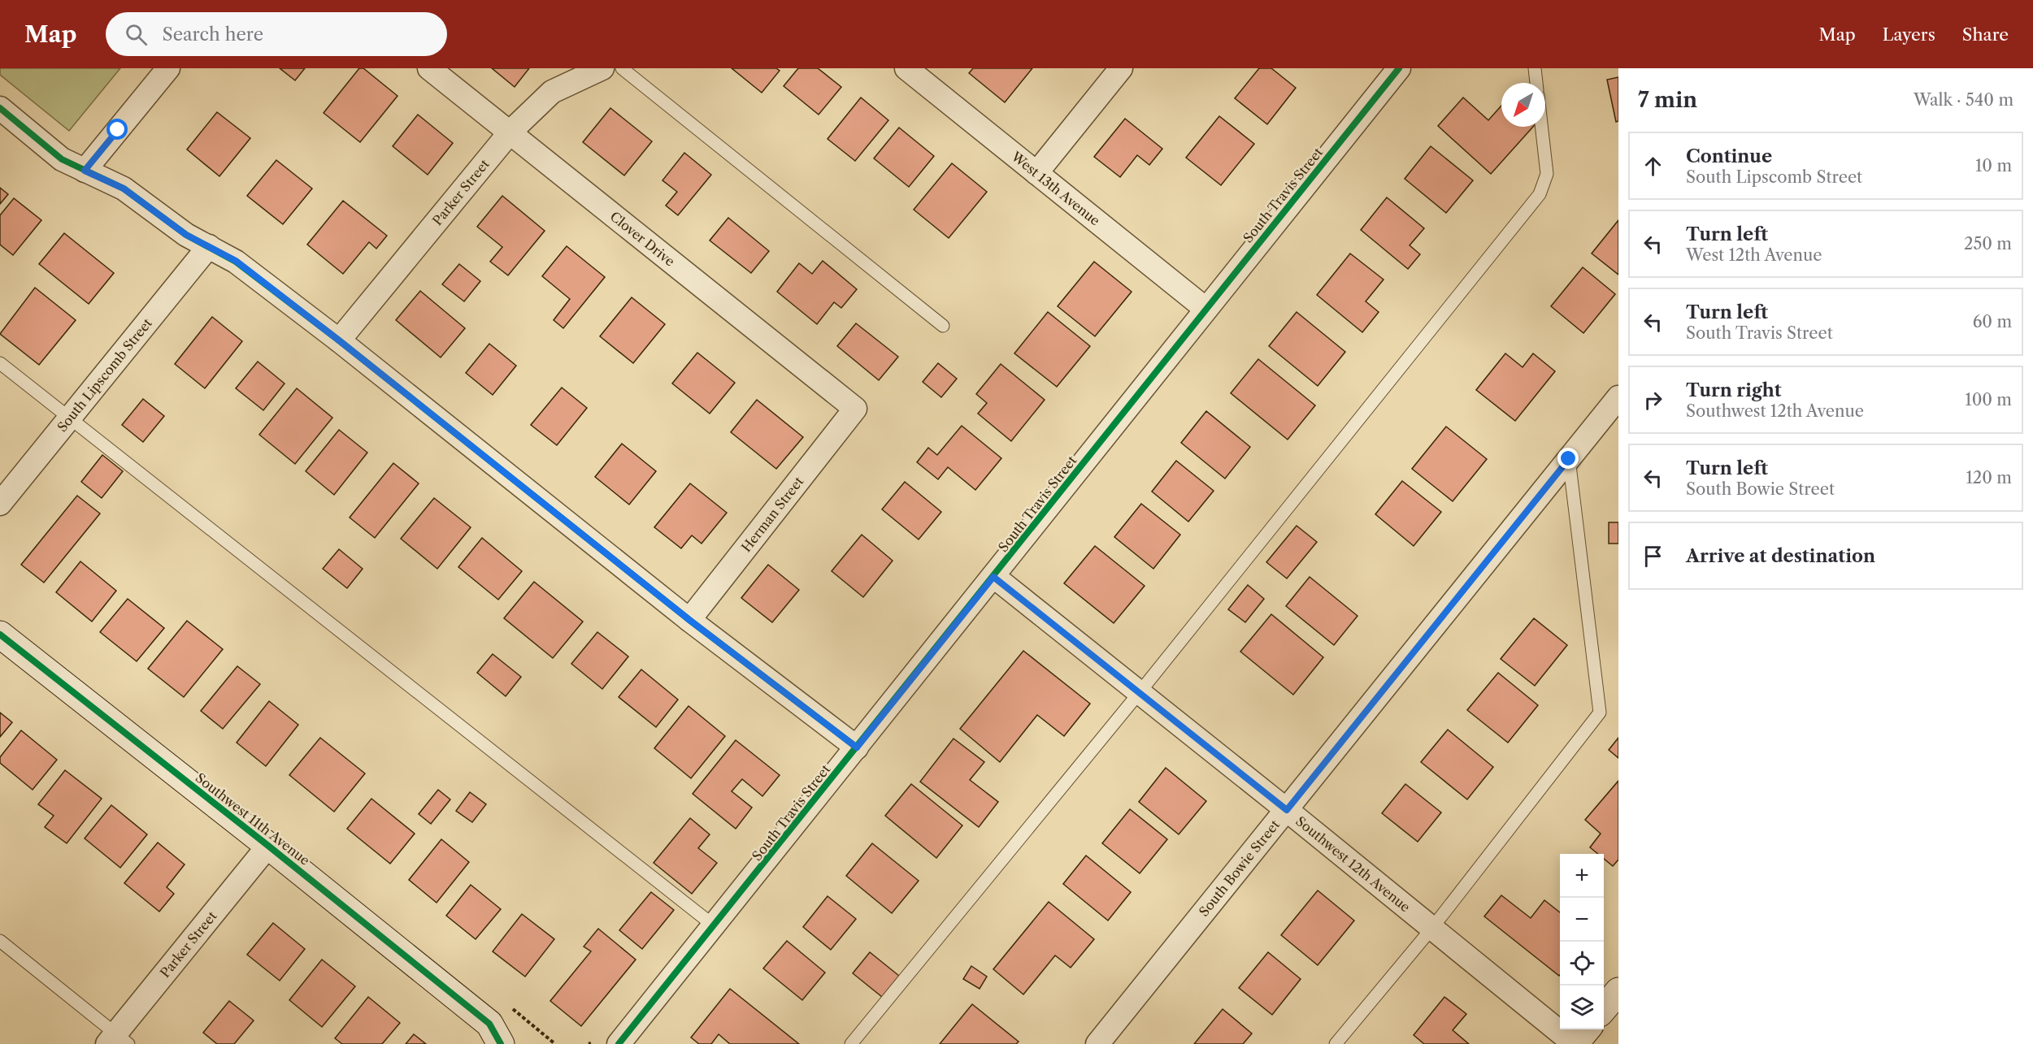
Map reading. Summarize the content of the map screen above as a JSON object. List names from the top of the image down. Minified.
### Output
{"streets":{"street":["West 13th Avenue","Parker Street","South Travis Street","Clover Drive","South Lipscomb Street","Herman Street","Southwest 11th Avenue","Southwest 12th Avenue","South Bowie Street"]},"crossings":[["West 13th Avenue","South Travis Street"],["Parker Street","Clover Drive"],["Parker Street","Southwest 11th Avenue"],["South Travis Street","Southwest 12th Avenue"],["Clover Drive","Herman Street"],["Southwest 12th Avenue","South Bowie Street"]],"north":"bottom left","page":{"header":"Map","search":"Search here","nav":["Map","Layers","Share"],"heading":["7 min","Walk · 540 m"],"list":[["Continue","South Lipscomb Street","10 m"],["Turn left","West 12th Avenue","250 m"],["Turn left","South Travis Street","60 m"],["Turn right","Southwest 12th Avenue","100 m"],["Turn left","South Bowie Street","120 m"],"Arrive at destination"],"map_buttons":["+","−"]}}
